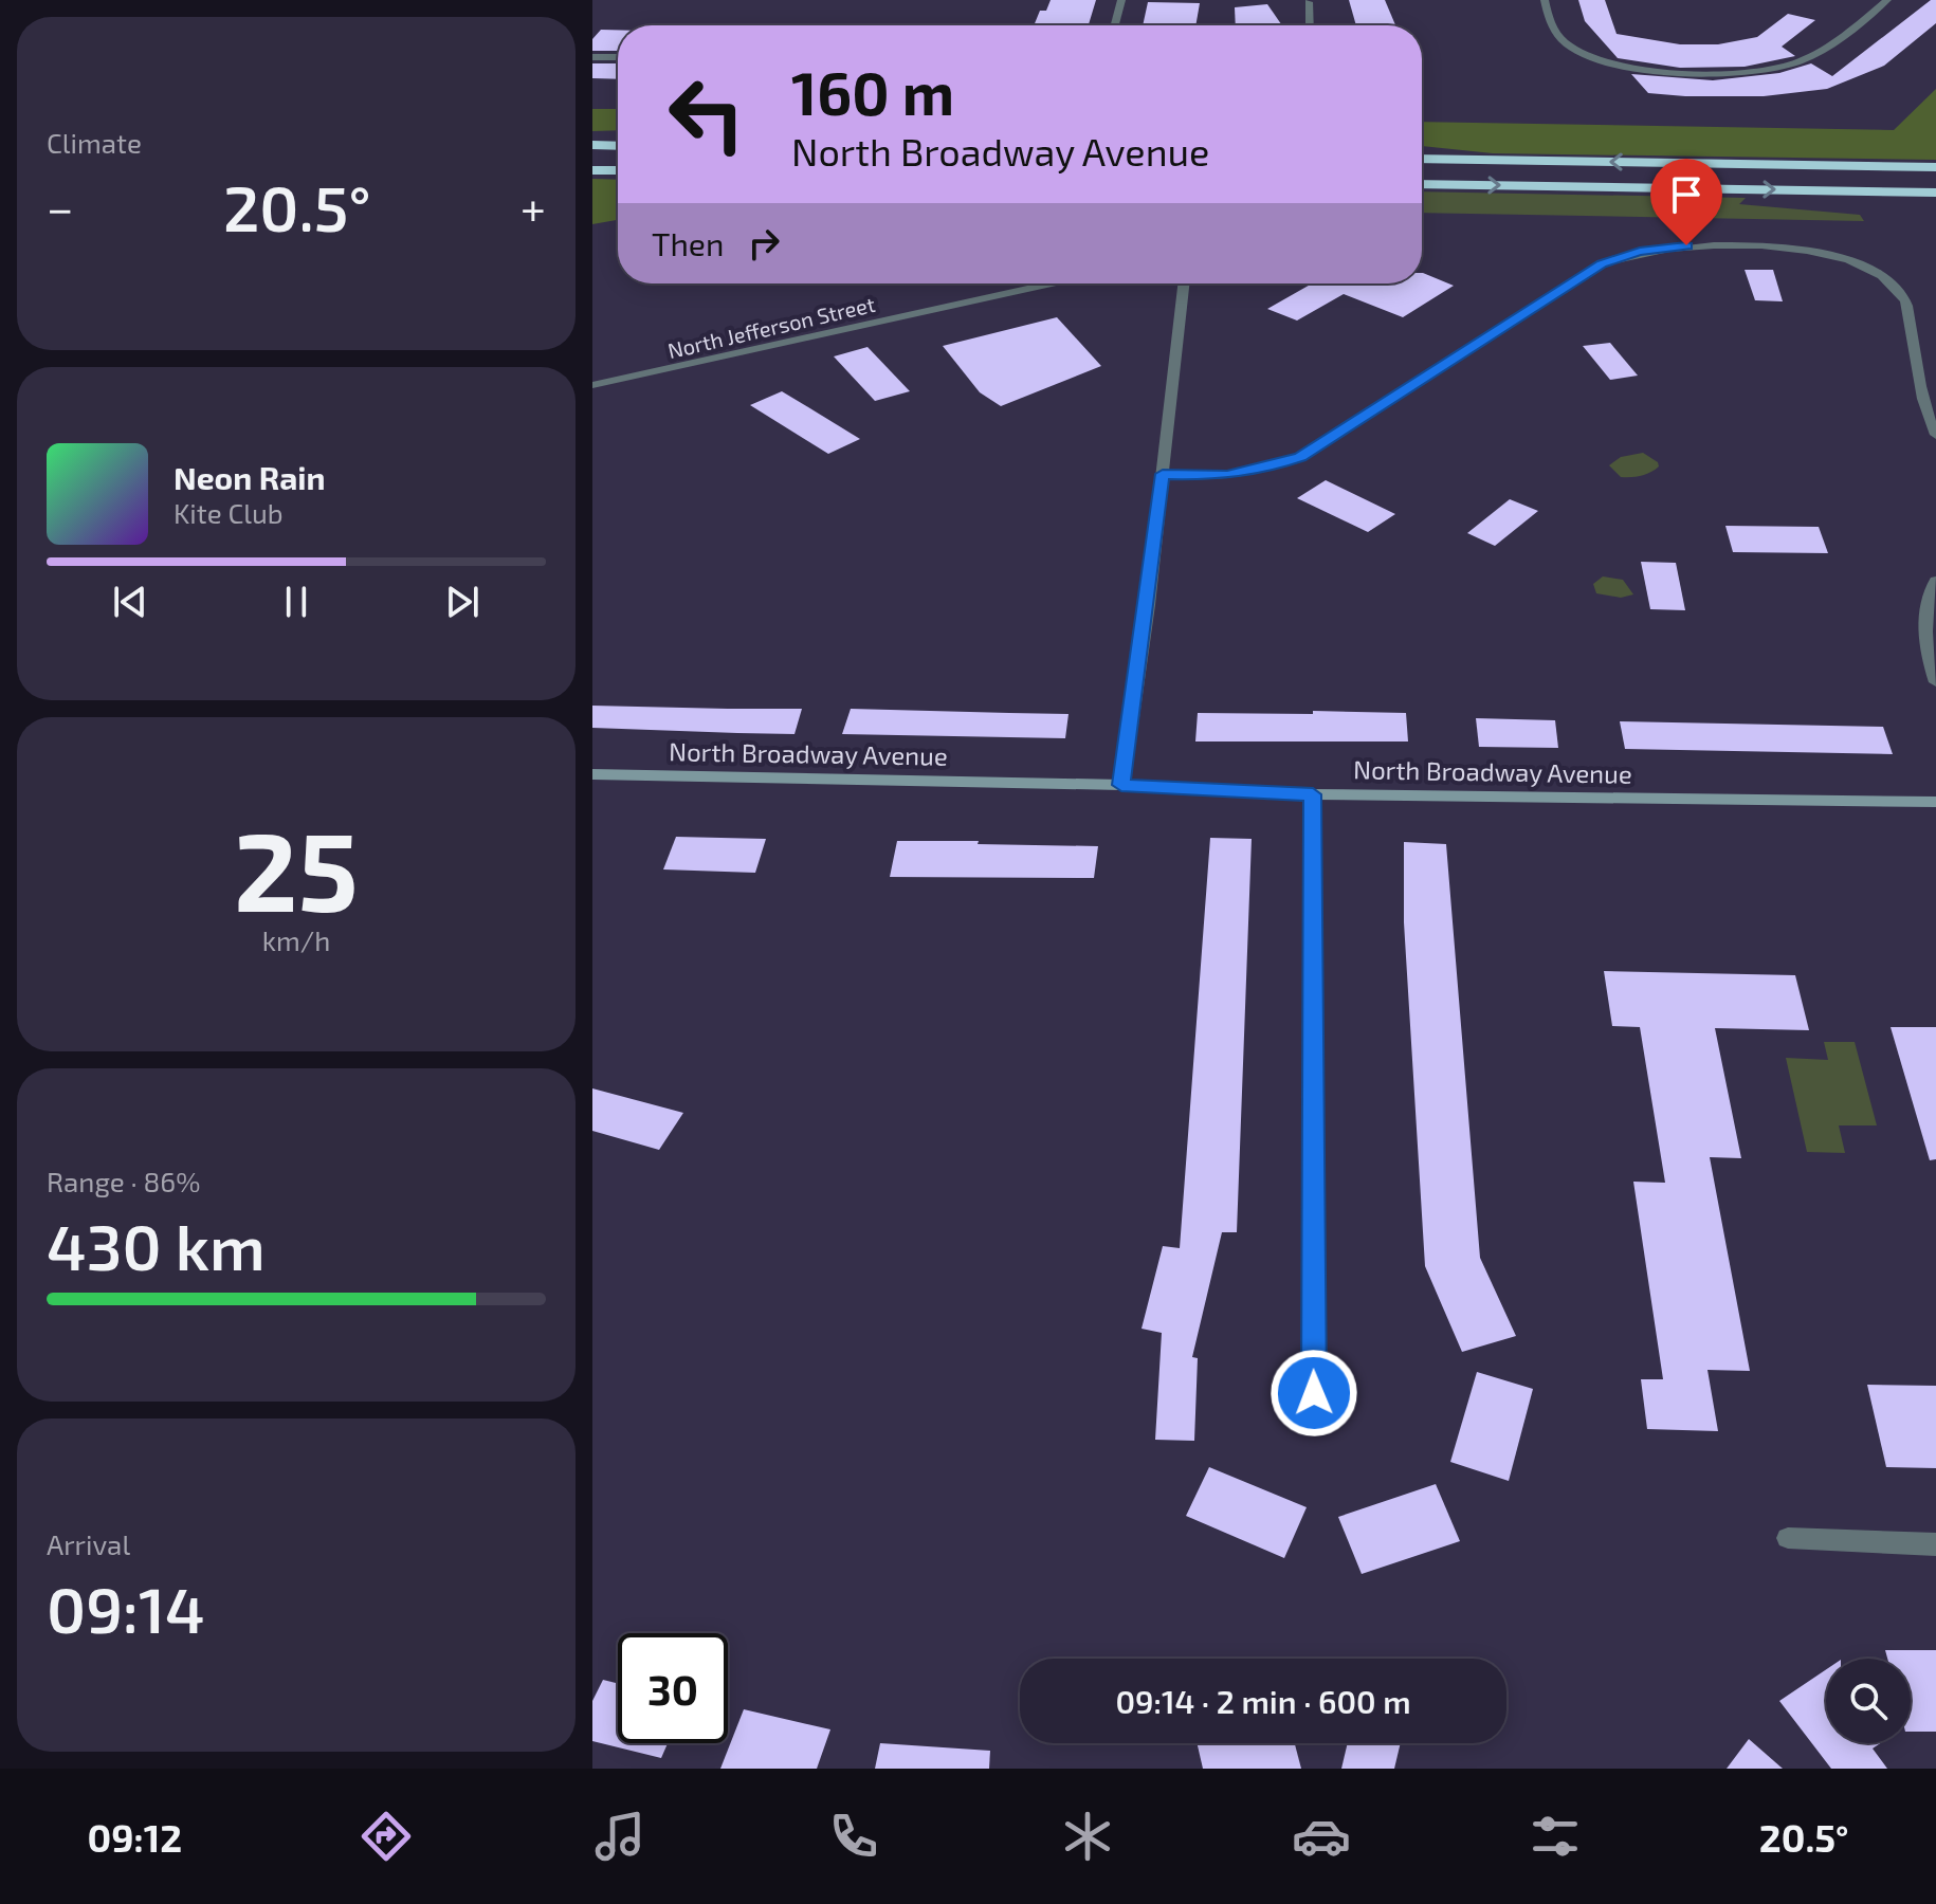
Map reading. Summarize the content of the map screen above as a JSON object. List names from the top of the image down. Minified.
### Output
{"streets":{"street":["North Jefferson Street","North Broadway Avenue"]},"page":{"tile":["Climate",["25","km/h"],["Range · 86%","430 km"],["Arrival","09:14"]],"turn":["160 m","North Broadway Avenue"],"heat":["−","20.5°","+"],"then":"Then","song":["Neon Rain","Kite Club"],"limit":"30","trip":"09:14 · 2 min · 600 m","tabs":["09:12","20.5°"]}}
